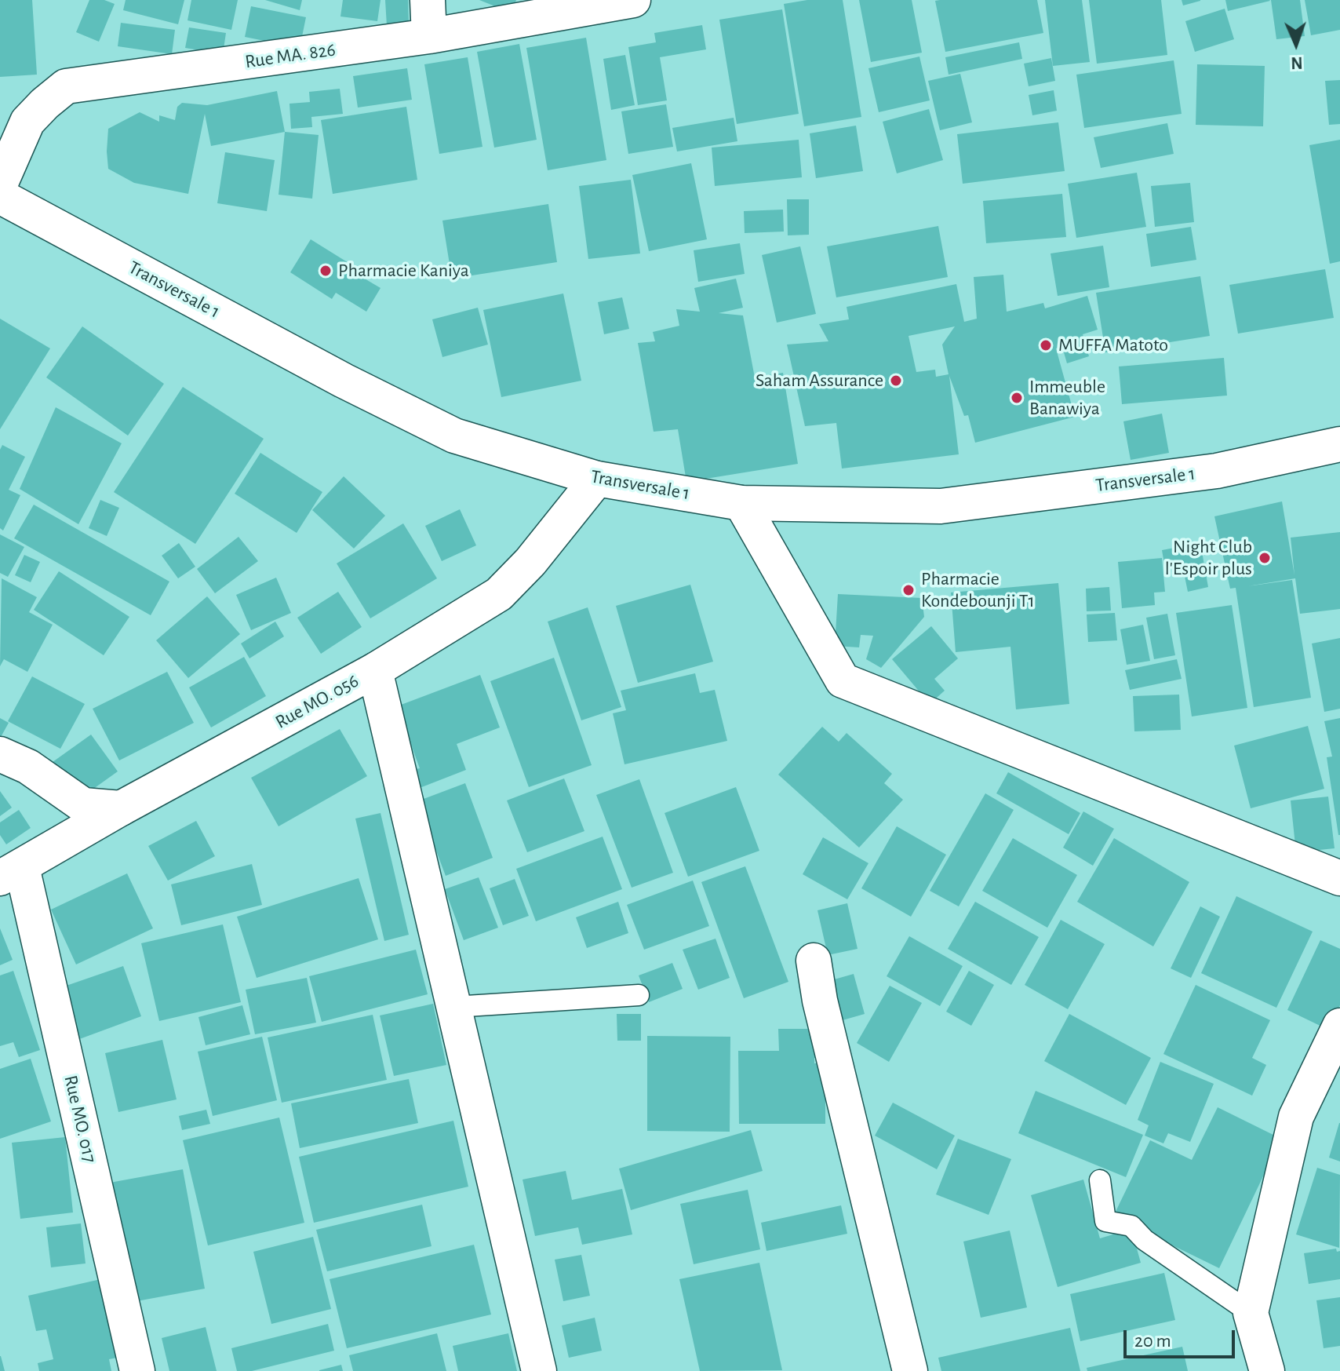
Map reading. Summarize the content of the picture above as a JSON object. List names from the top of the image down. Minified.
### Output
{"streets":{"street":["Rue MA. 826","Transversale 1","Rue MO. 056","Rue MO. 017"]},"crossings":[["Transversale 1","Rue MO. 056"],["Rue MO. 056","Rue MO. 017"]],"places":["Pharmacie Kaniya","MUFFA Matoto","Saham Assurance","Immeuble Banawiya","Night Club l'Espoir plus","Pharmacie Kondebounji T1"],"scale_bar":"20 m","north":"bottom"}
